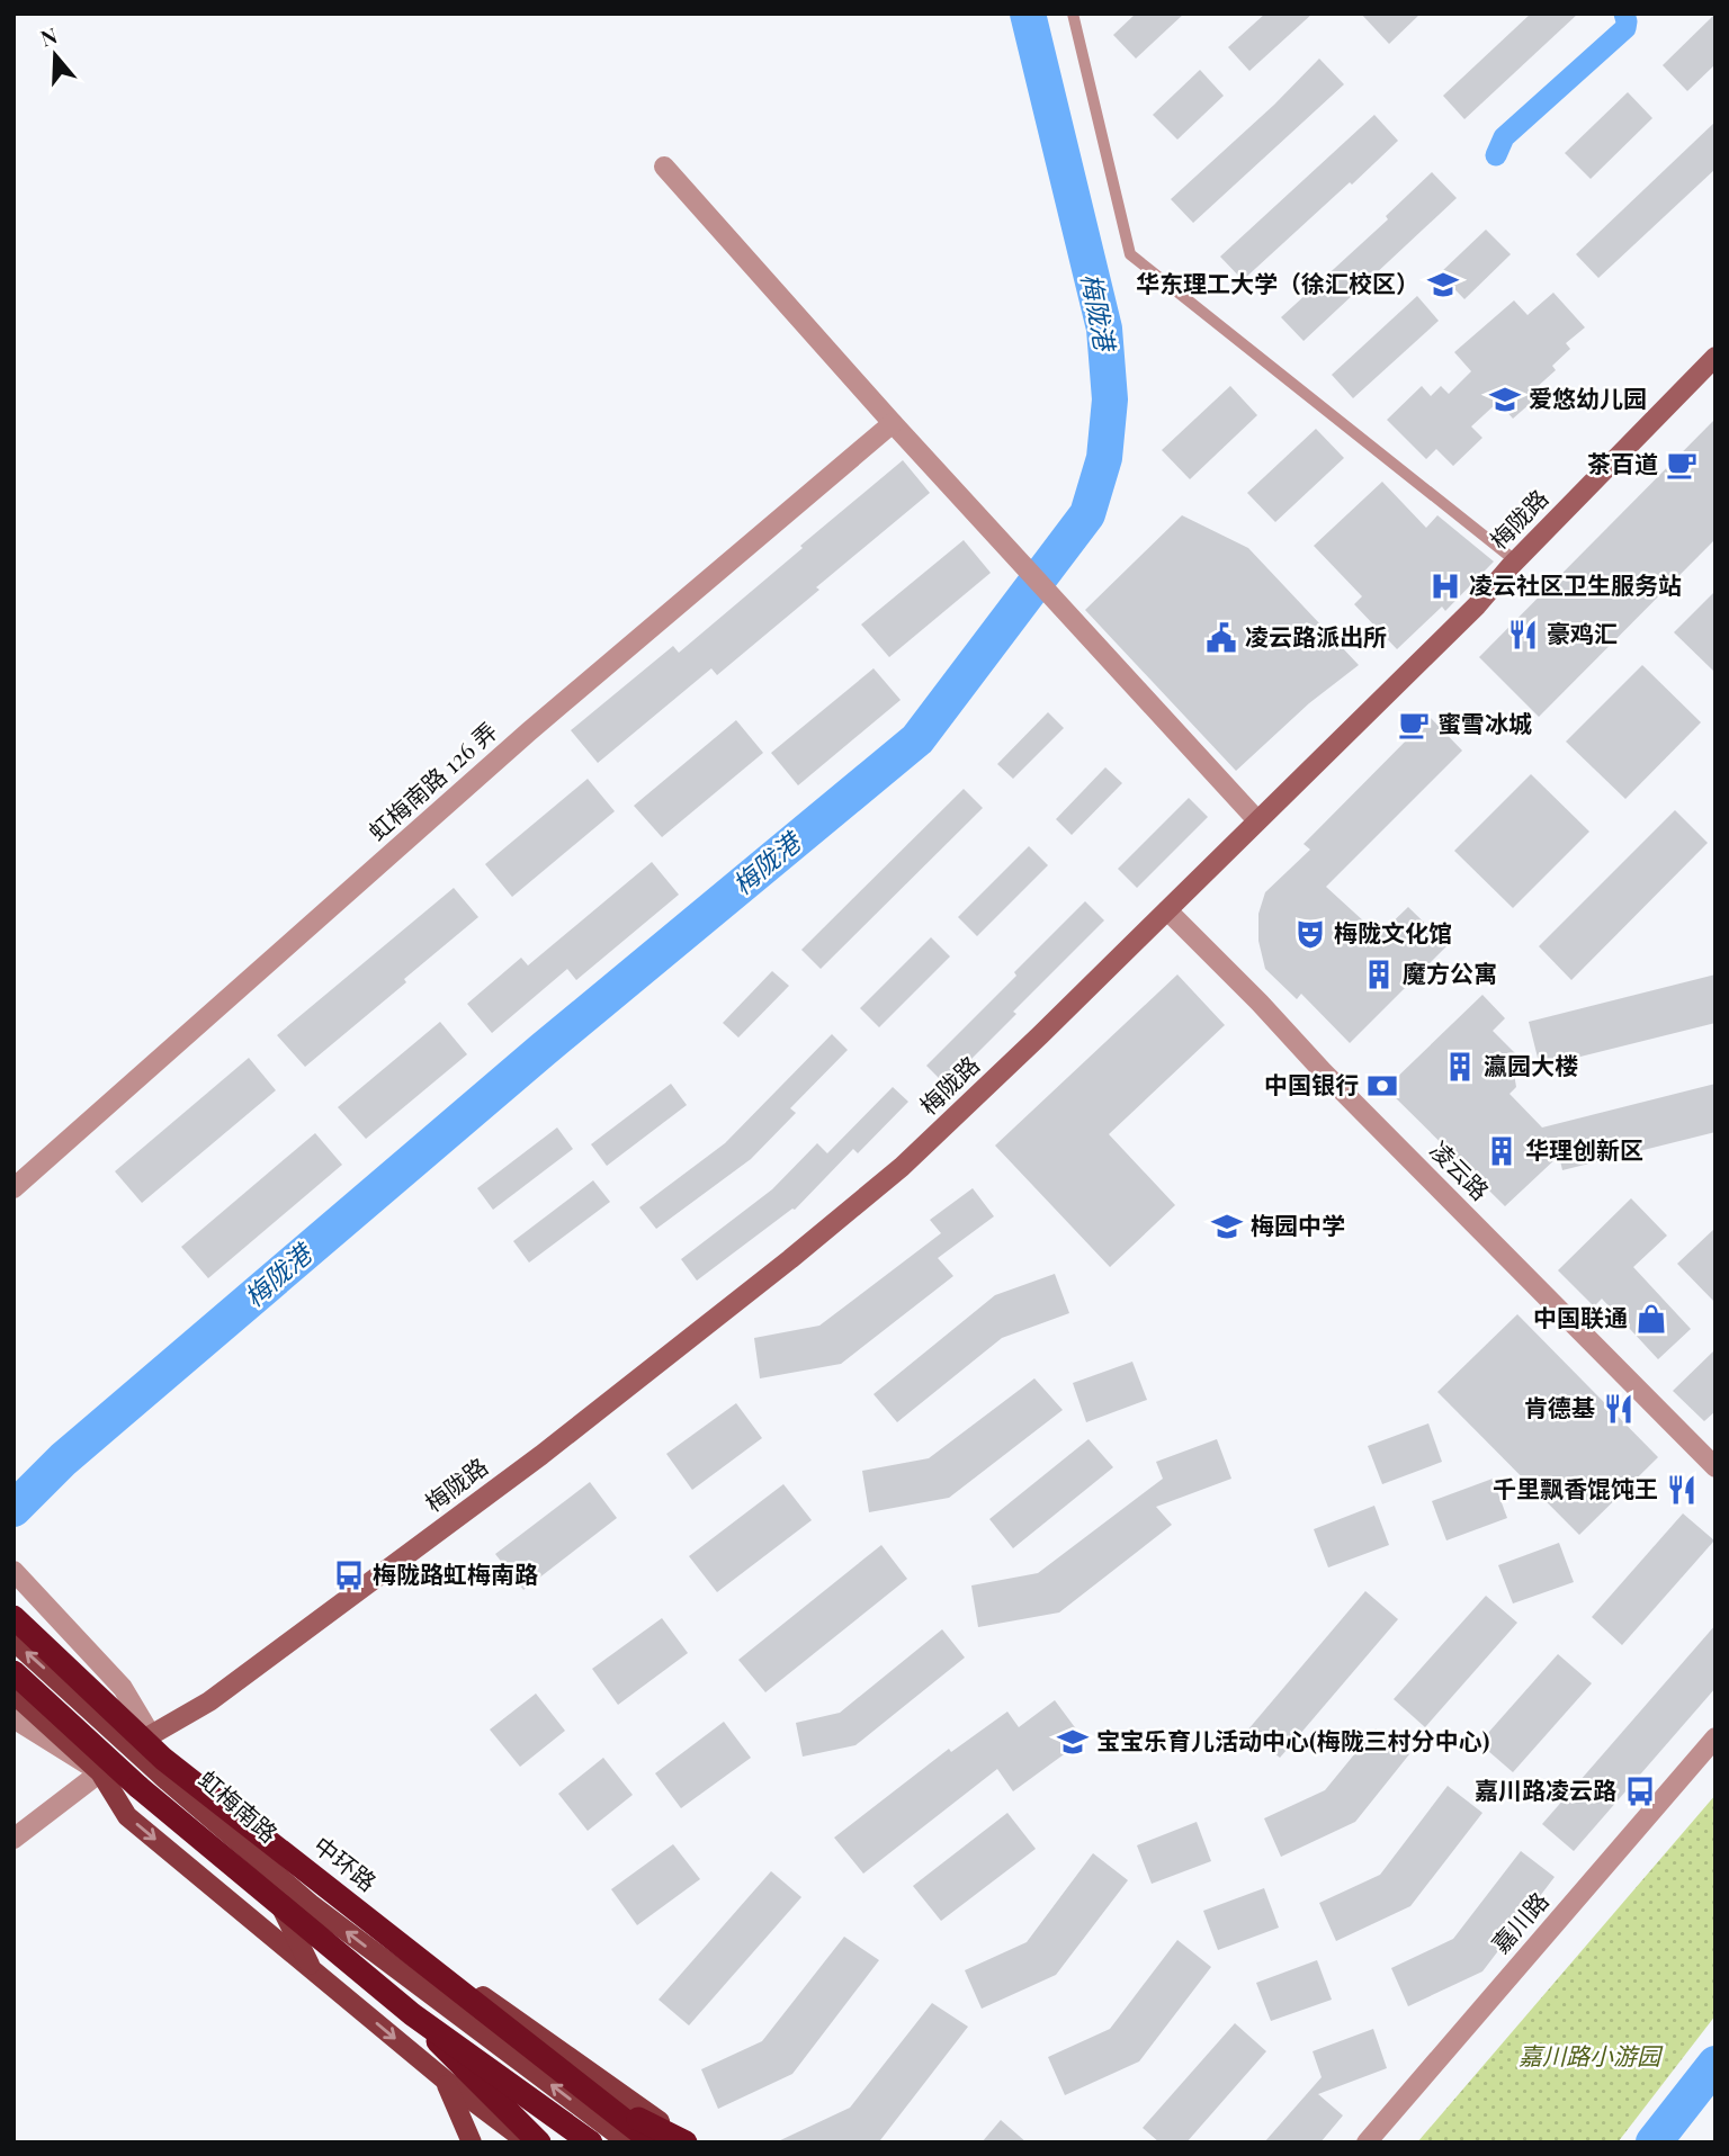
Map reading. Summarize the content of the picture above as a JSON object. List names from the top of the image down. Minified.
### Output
{"streets":{"highway":["中环路"],"main road":["虹梅南路"],"street":["梅陇路","虹梅南路 126 弄","凌云路","嘉川路"]},"crossings":[["梅陇路","凌云路"],["梅陇路","虹梅南路"]],"water":["梅陇港"],"parks":["嘉川路小游园"],"places":{"school or university":["华东理工大学（徐汇校区）","爱悠幼儿园","梅园中学","宝宝乐育儿活动中心(梅陇三村分中心)"],"cafe":["茶百道","蜜雪冰城"],"hospital":["凌云社区卫生服务站"],"restaurant":["豪鸡汇","肯德基","千里飘香馄饨王"],"public building":["凌云路派出所"],"theatre":["梅陇文化馆"],"building":["魔方公寓","瀛园大楼","华理创新区"],"bank":["中国银行"],"shop":["中国联通"],"bus stop":["梅陇路虹梅南路","嘉川路凌云路"]},"north":"top"}
